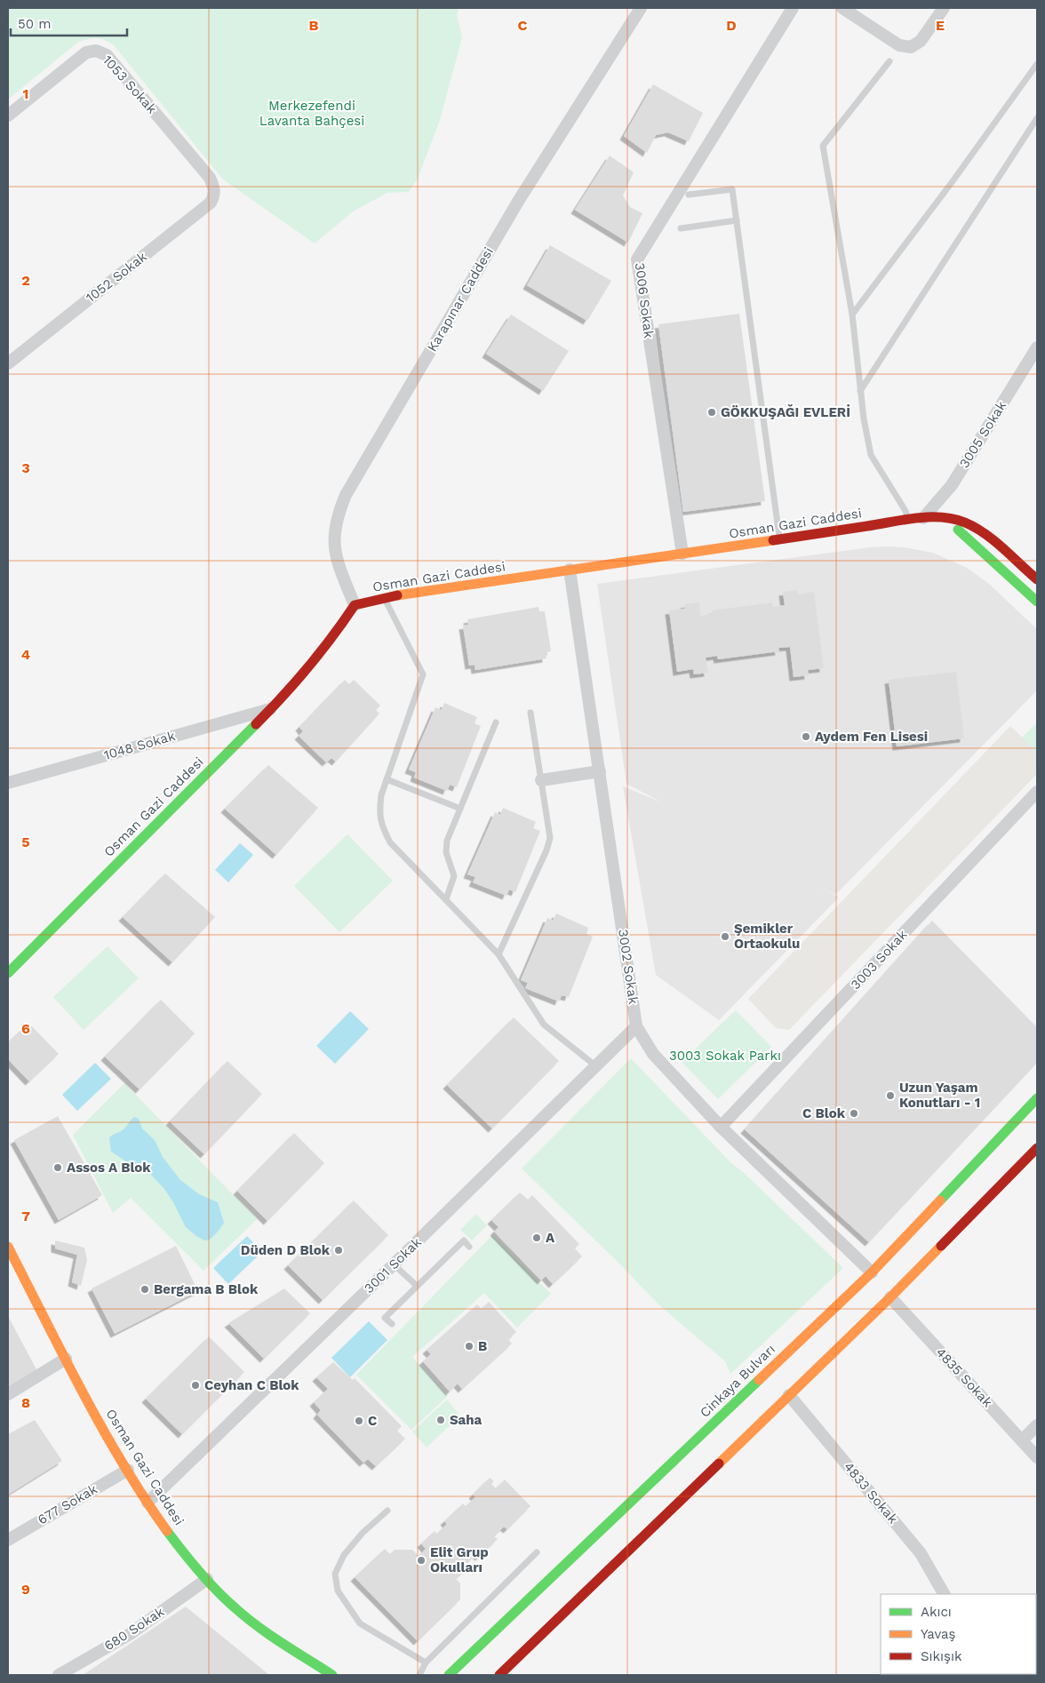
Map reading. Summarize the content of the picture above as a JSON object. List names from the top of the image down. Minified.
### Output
{"streets":{"street":["1053 Sokak","1052 Sokak","Karapınar Caddesi","3006 Sokak","3005 Sokak","Osman Gazi Caddesi","1048 Sokak","3003 Sokak","3002 Sokak","3001 Sokak","4835 Sokak","Cinkaya Bulvarı","4833 Sokak","677 Sokak","680 Sokak"]},"crossings":[["1053 Sokak","1052 Sokak"],["Karapınar Caddesi","Osman Gazi Caddesi"],["3006 Sokak","Osman Gazi Caddesi"],["3005 Sokak","Osman Gazi Caddesi"],["Osman Gazi Caddesi","1048 Sokak"],["Osman Gazi Caddesi","3002 Sokak"],["Osman Gazi Caddesi","3001 Sokak"],["Osman Gazi Caddesi","677 Sokak"],["Osman Gazi Caddesi","680 Sokak"],["3003 Sokak","3002 Sokak"],["3002 Sokak","3001 Sokak"],["3002 Sokak","Cinkaya Bulvarı"]],"parks":["Merkezefendi Lavanta Bahçesi","3003 Sokak Parkı"],"places":["GÖKKUŞAĞI EVLERİ","Aydem Fen Lisesi","Şemikler Ortaokulu","Uzun Yaşam Konutları - 1","C Blok","Assos A Blok","A","Düden D Blok","Bergama B Blok","B","Ceyhan C Blok","Saha","C","Elit Grup Okulları"],"legend":["Akıcı","Yavaş","Sıkışık"],"scale_bar":"50 m","grid":{"columns":["B","C","D","E"],"rows":["1","2","3","4","5","6","7","8","9"]}}
